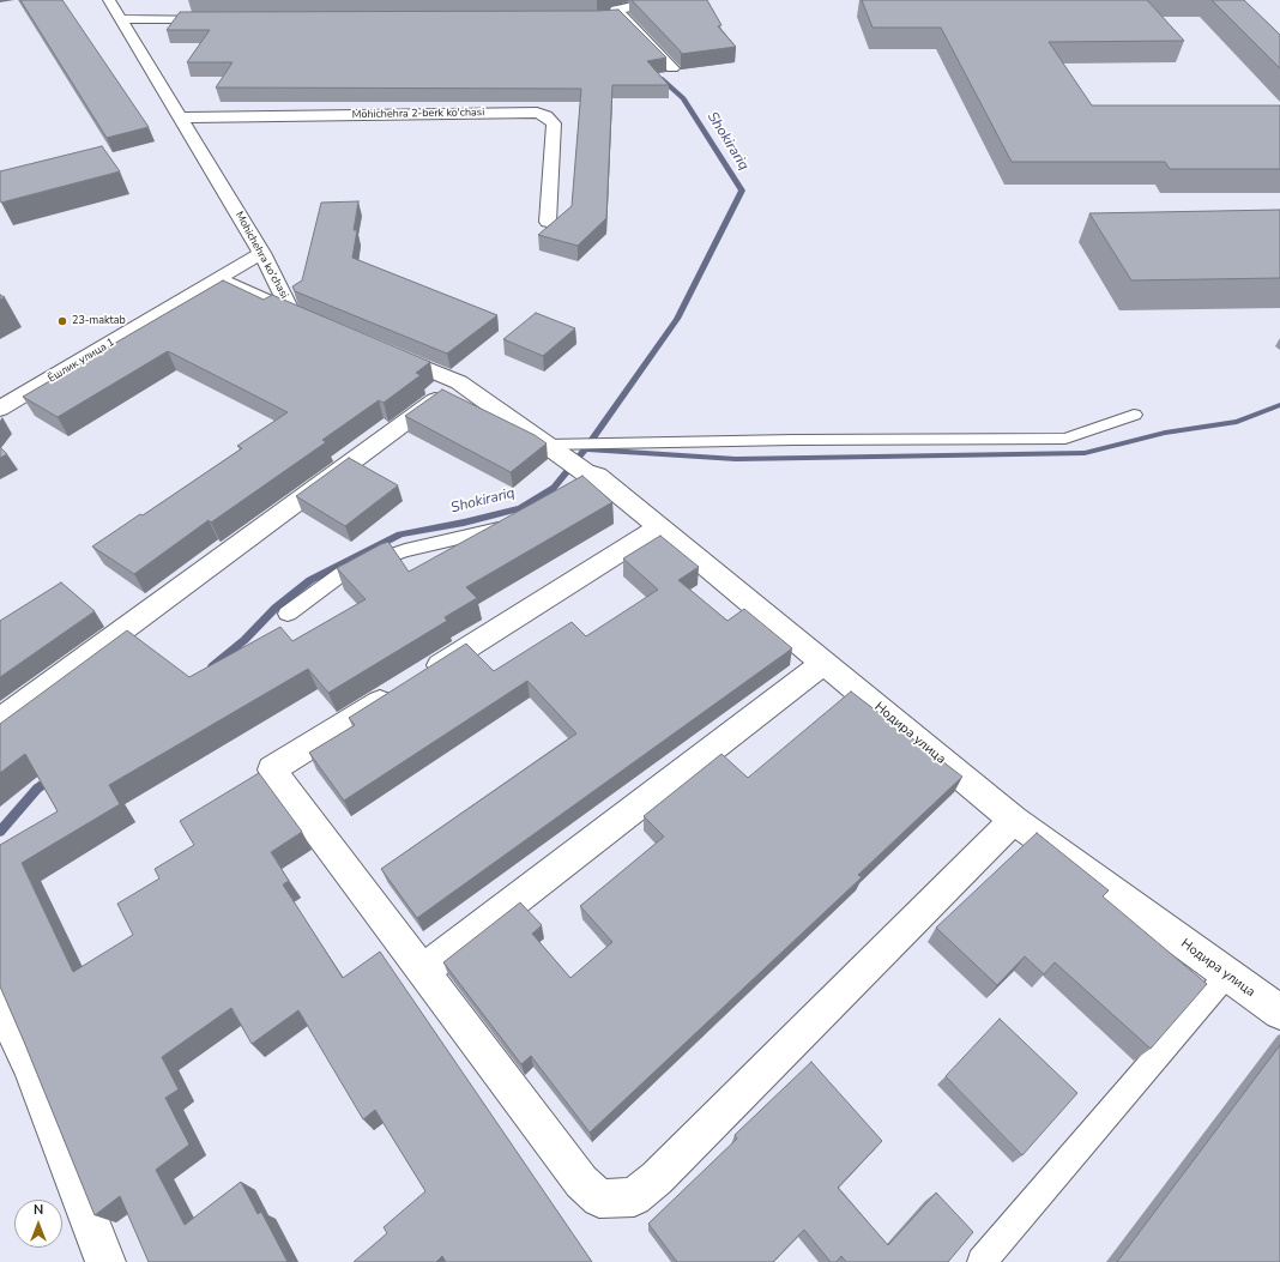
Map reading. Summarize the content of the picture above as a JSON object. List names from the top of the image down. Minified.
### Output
{"streets":{"street":["Mohichehra 2-berk ko'chasi","Mohichehra ko'chasi","Ёшлик улица 1","Нодира улица"]},"crossings":[["Mohichehra 2-berk ko'chasi","Mohichehra ko'chasi"],["Mohichehra ko'chasi","Ёшлик улица 1"]],"water":["Shokirariq"],"places":["23-maktab"],"north":"top"}
